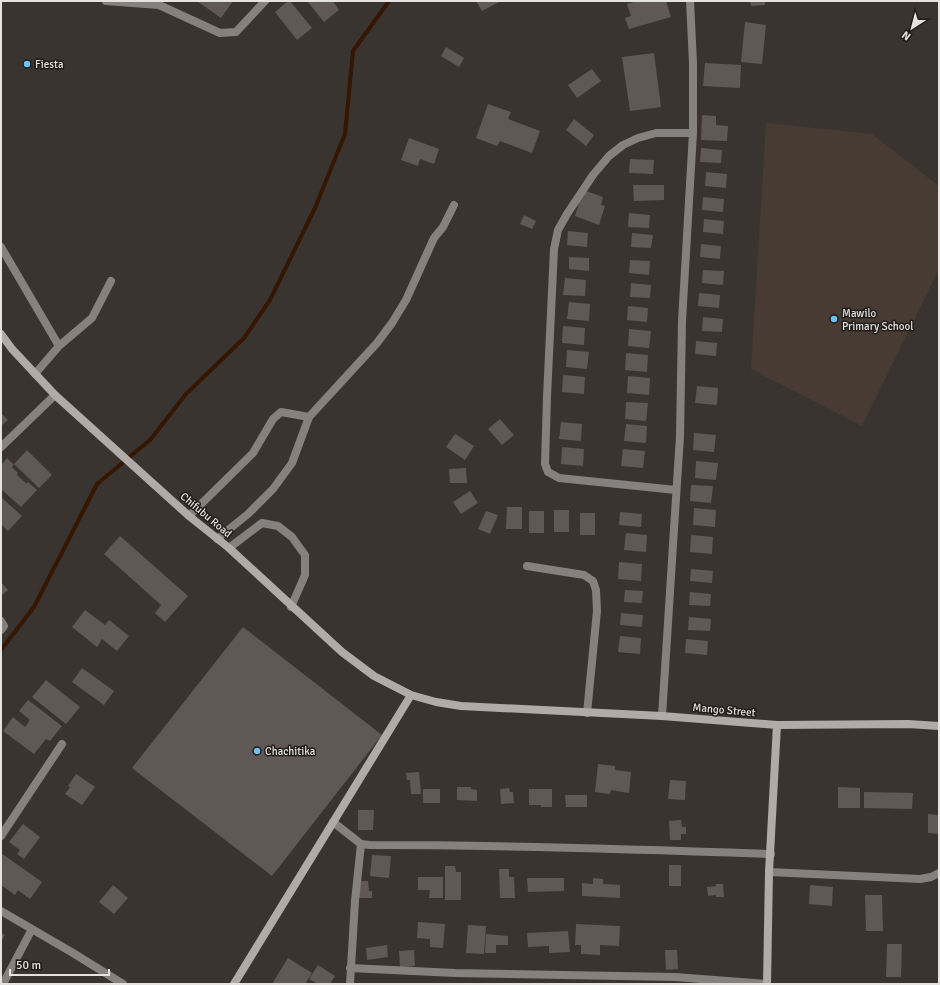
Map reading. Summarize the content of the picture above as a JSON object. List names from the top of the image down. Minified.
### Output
{"streets":{"main road":["Chifubu Road","Mango Street"]},"crossings":[["Chifubu Road","Mango Street"]],"places":["Fiesta","Mawilo Primary School","Chachitika"],"scale_bar":"50 m","north":"bottom left"}
